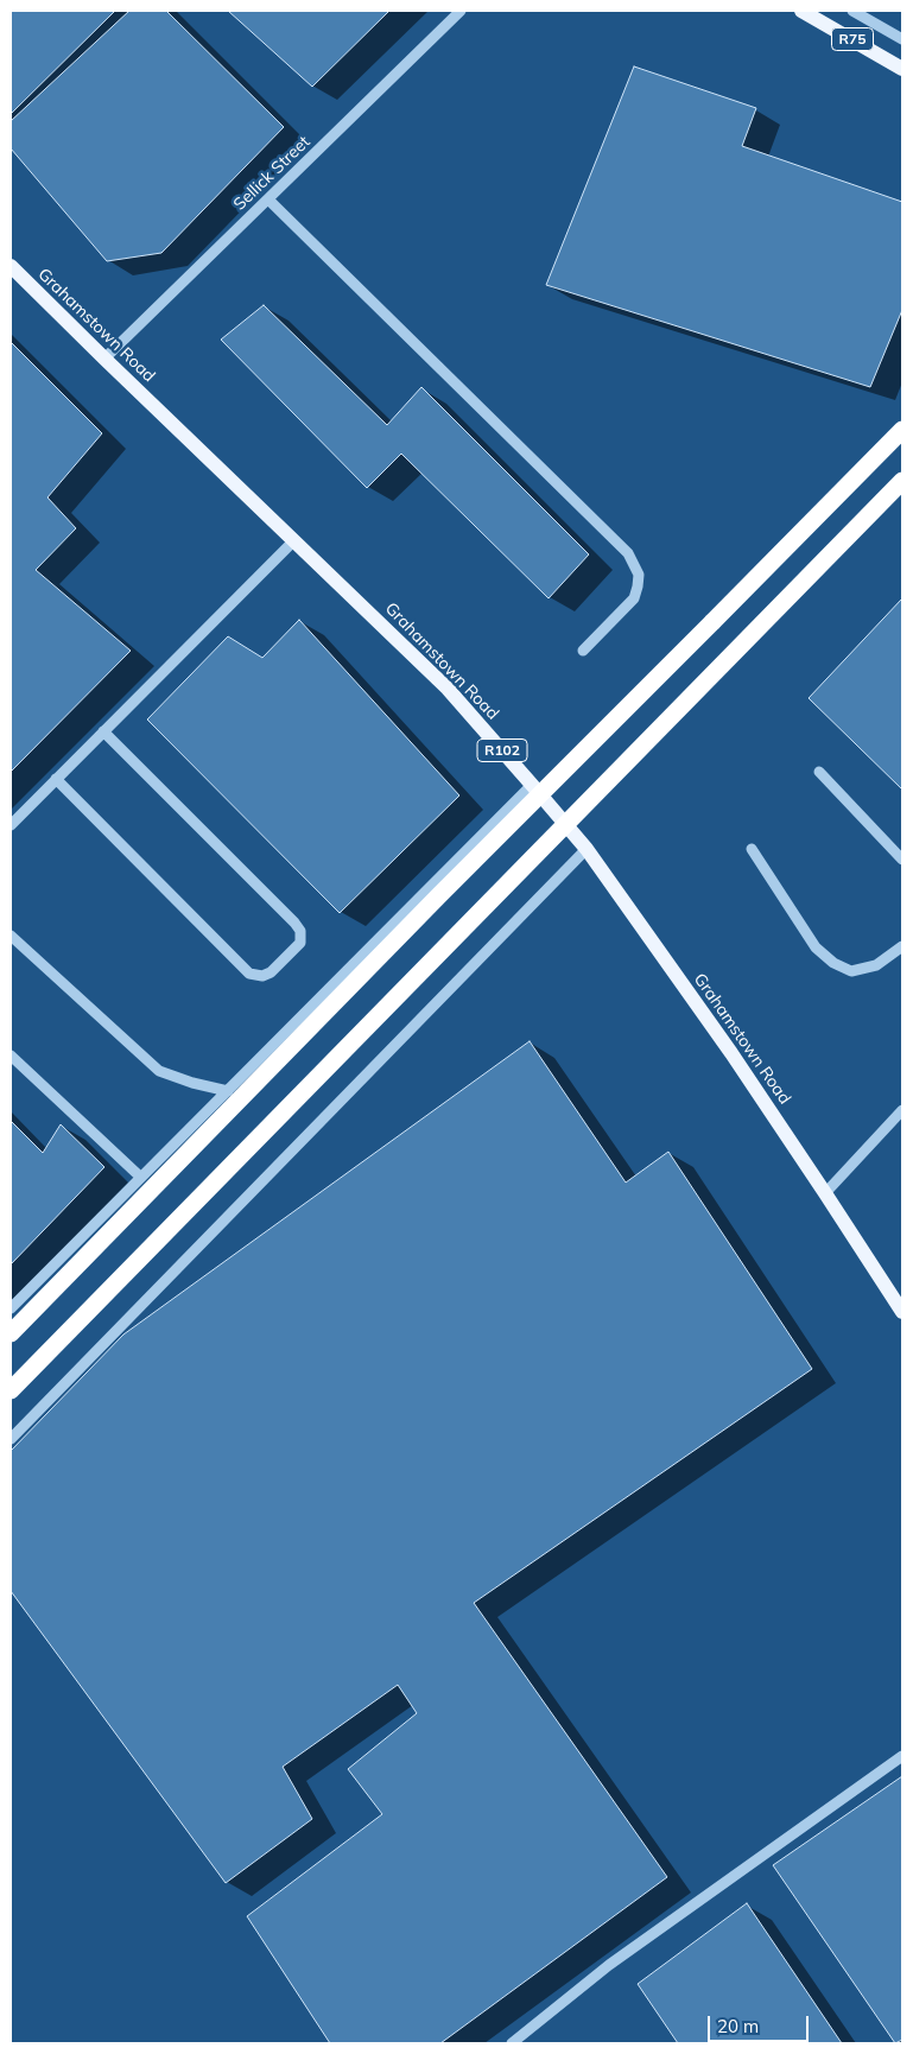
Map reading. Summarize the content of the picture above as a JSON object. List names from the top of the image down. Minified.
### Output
{"streets":{"main road":["R75","Grahamstown Road","R102"],"street":["Sellick Street"]},"crossings":[["Sellick Street","Grahamstown Road"]],"scale_bar":"20 m"}
